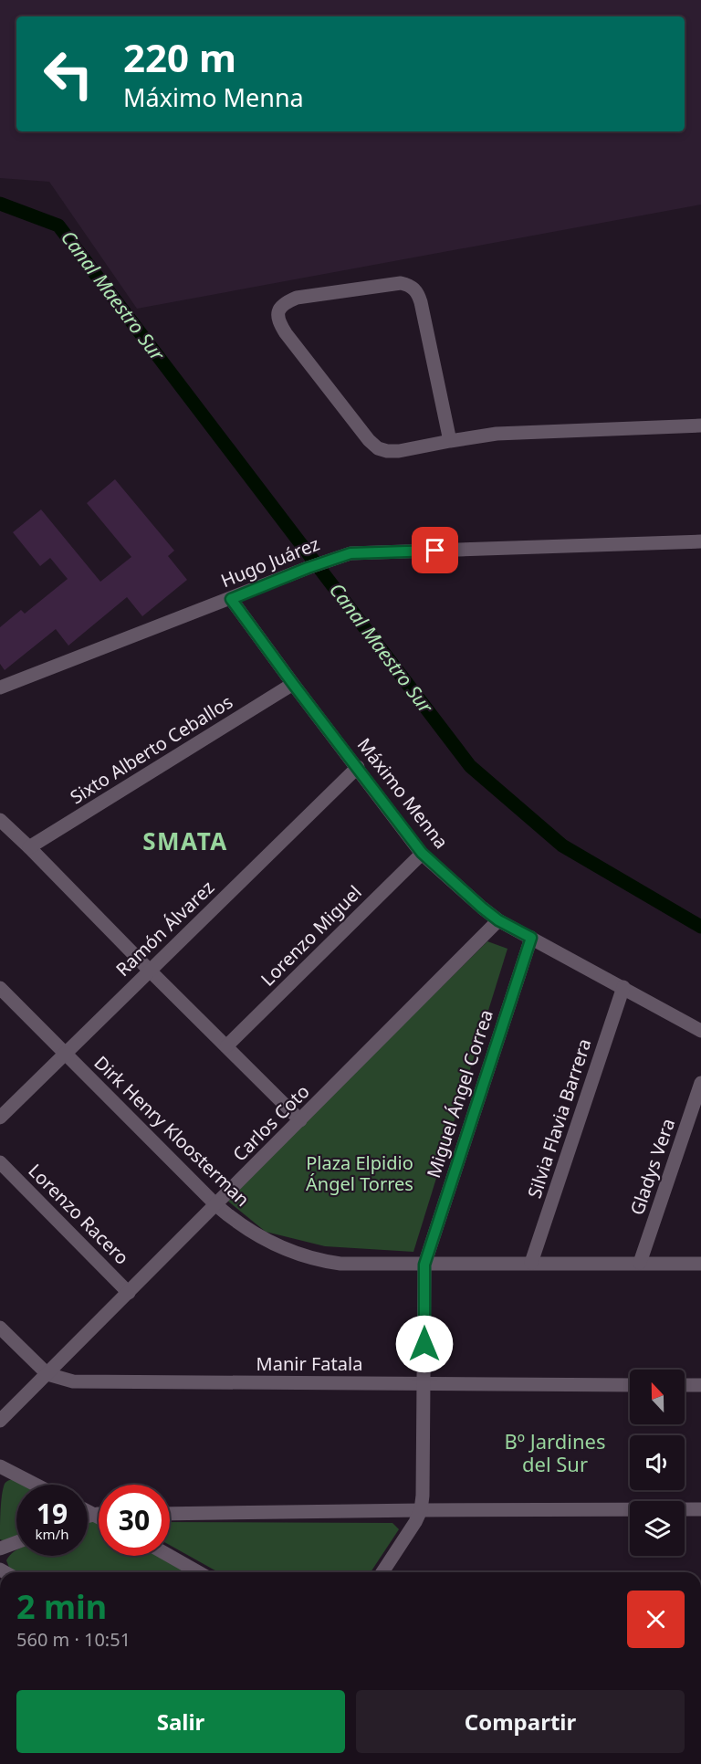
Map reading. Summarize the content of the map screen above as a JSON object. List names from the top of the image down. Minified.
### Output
{"streets":{"street":["Hugo Juárez","Sixto Alberto Ceballos","Máximo Menna","Ramón Álvarez","Lorenzo Miguel","Miguel Ángel Correa","Silvia Flavia Barrera","Carlos Coto","Dirk Henry Kloosterman","Gladys Vera","Lorenzo Racero","Manir Fatala"]},"crossings":[["Hugo Juárez","Máximo Menna"],["Sixto Alberto Ceballos","Máximo Menna"],["Máximo Menna","Ramón Álvarez"],["Máximo Menna","Lorenzo Miguel"],["Máximo Menna","Miguel Ángel Correa"],["Máximo Menna","Silvia Flavia Barrera"],["Máximo Menna","Carlos Coto"],["Ramón Álvarez","Dirk Henry Kloosterman"],["Miguel Ángel Correa","Dirk Henry Kloosterman"],["Miguel Ángel Correa","Manir Fatala"],["Silvia Flavia Barrera","Dirk Henry Kloosterman"],["Carlos Coto","Dirk Henry Kloosterman"],["Carlos Coto","Lorenzo Racero"],["Carlos Coto","Manir Fatala"],["Dirk Henry Kloosterman","Gladys Vera"]],"districts":["SMATA","Bº Jardines del Sur"],"water":["Canal Maestro Sur"],"parks":["Plaza Elpidio Ángel Torres"],"north":"top","page":{"turn":["220 m","Máximo Menna"],"speed":"19 km/h","limit":"30","heading":["2 min","560 m · 10:51"],"buttons":["Salir","Compartir"]}}
